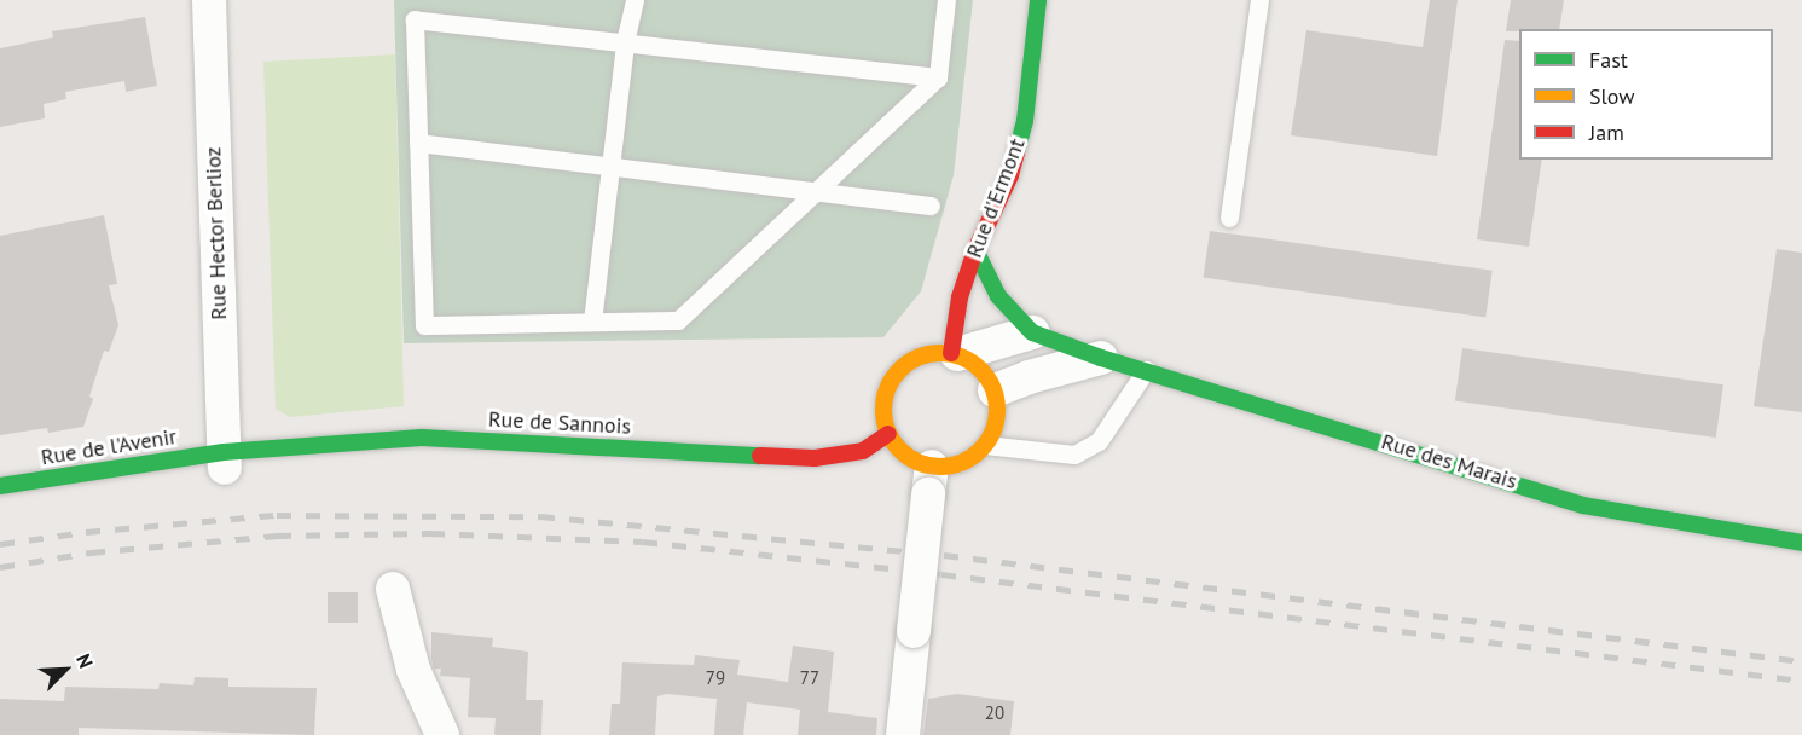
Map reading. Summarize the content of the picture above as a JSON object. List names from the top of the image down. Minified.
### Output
{"streets":{"street":["Rue d'Ermont","Rue Hector Berlioz","Rue de Sannois","Rue de l'Avenir","Rue des Marais"]},"crossings":[["Rue d'Ermont","Rue de Sannois"],["Rue d'Ermont","Rue des Marais"],["Rue Hector Berlioz","Rue de Sannois"],["Rue Hector Berlioz","Rue de l'Avenir"],["Rue de Sannois","Rue de l'Avenir"],["Rue de Sannois","Rue des Marais"]],"house_numbers":["79","77","20"],"legend":["Fast","Slow","Jam"],"north":"top right"}
